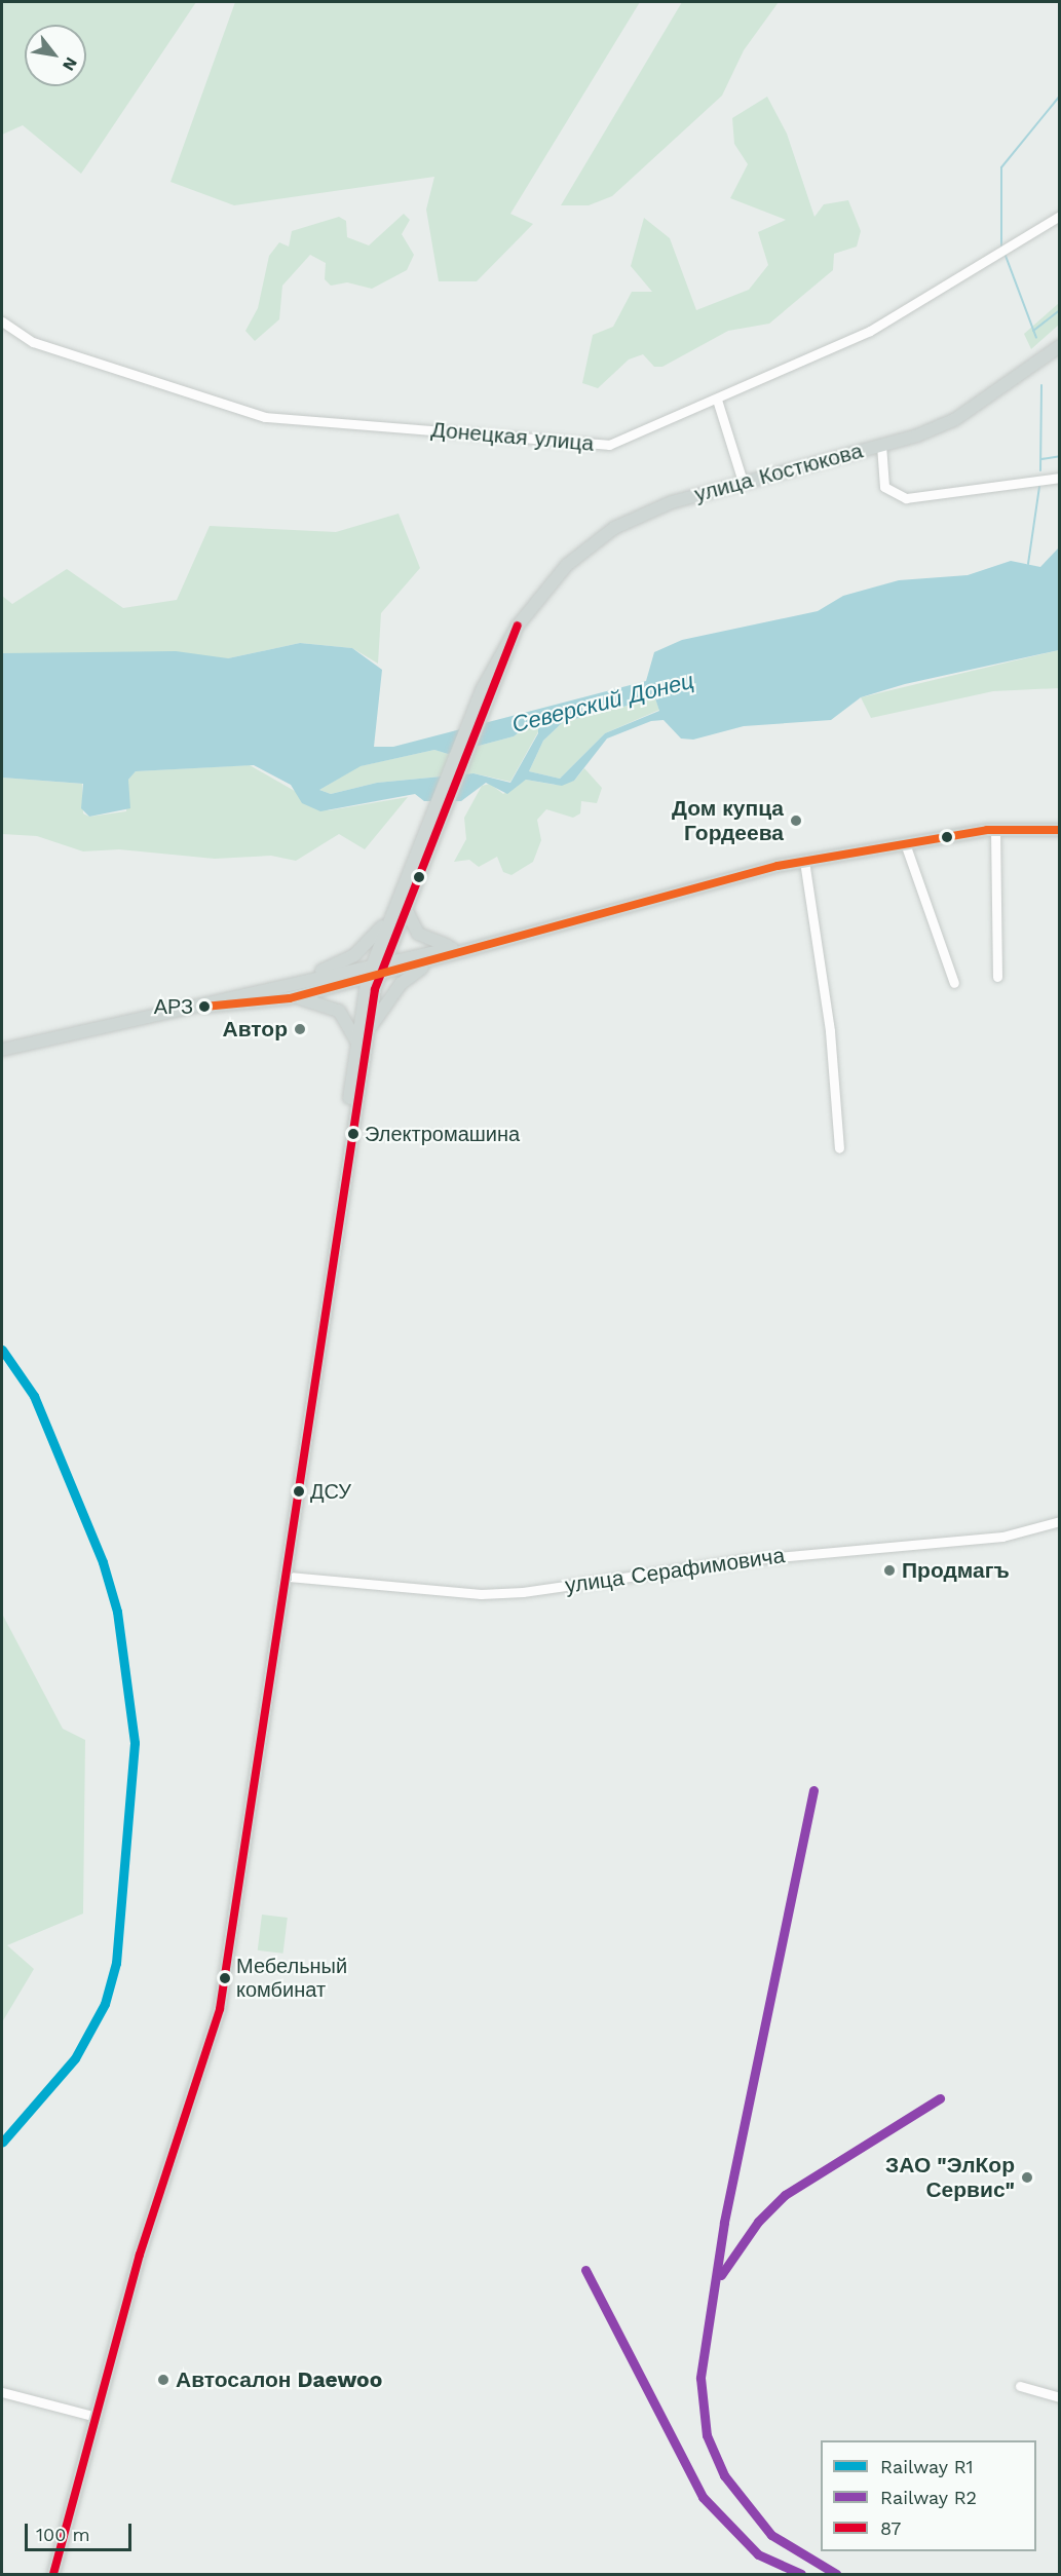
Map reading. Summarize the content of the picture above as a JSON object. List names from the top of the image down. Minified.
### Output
{"streets":{"main road":["улица Костюкова"],"street":["Донецкая улица","улица Серафимовича"]},"water":["Северский Донец"],"places":["Дом купца Гордеева","АРЗ","Автор","Электромашина","ДСУ","Продмагъ","Мебельный комбинат","ЗАО \"ЭлКор Сервис\"","Автосалон Daewoo"],"lines":["transit line 87","rail line R1","rail line R2"],"legend":["Railway R1","Railway R2","87"],"scale_bar":"100 m","north":"bottom right"}
